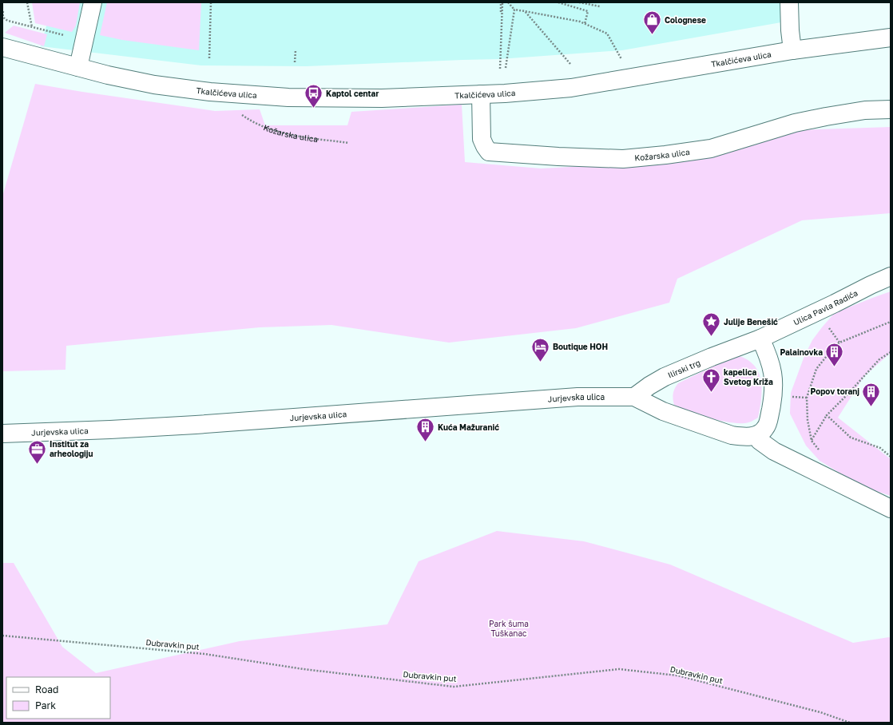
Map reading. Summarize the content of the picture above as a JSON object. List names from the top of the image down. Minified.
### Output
{"streets":{"street":["Tkalčićeva ulica","Kožarska ulica","Ulica Pavla Radića","Ilirski trg","Jurjevska ulica"],"path":["Dubravkin put"]},"crossings":[["Tkalčićeva ulica","Kožarska ulica"],["Ulica Pavla Radića","Ilirski trg"],["Ilirski trg","Jurjevska ulica"]],"parks":["Park šuma Tuškanac"],"places":{"shop":["Colognese"],"bus stop":["Kaptol centar"],"place":["Julije Benešić"],"hotel":["Boutique HOH"],"building":["Palainovka","Popov toranj","Kuća Mažuranić"],"church":["kapelica Svetog Križa"],"office":["Institut za arheologiju"]},"legend":["Road","Park"]}
